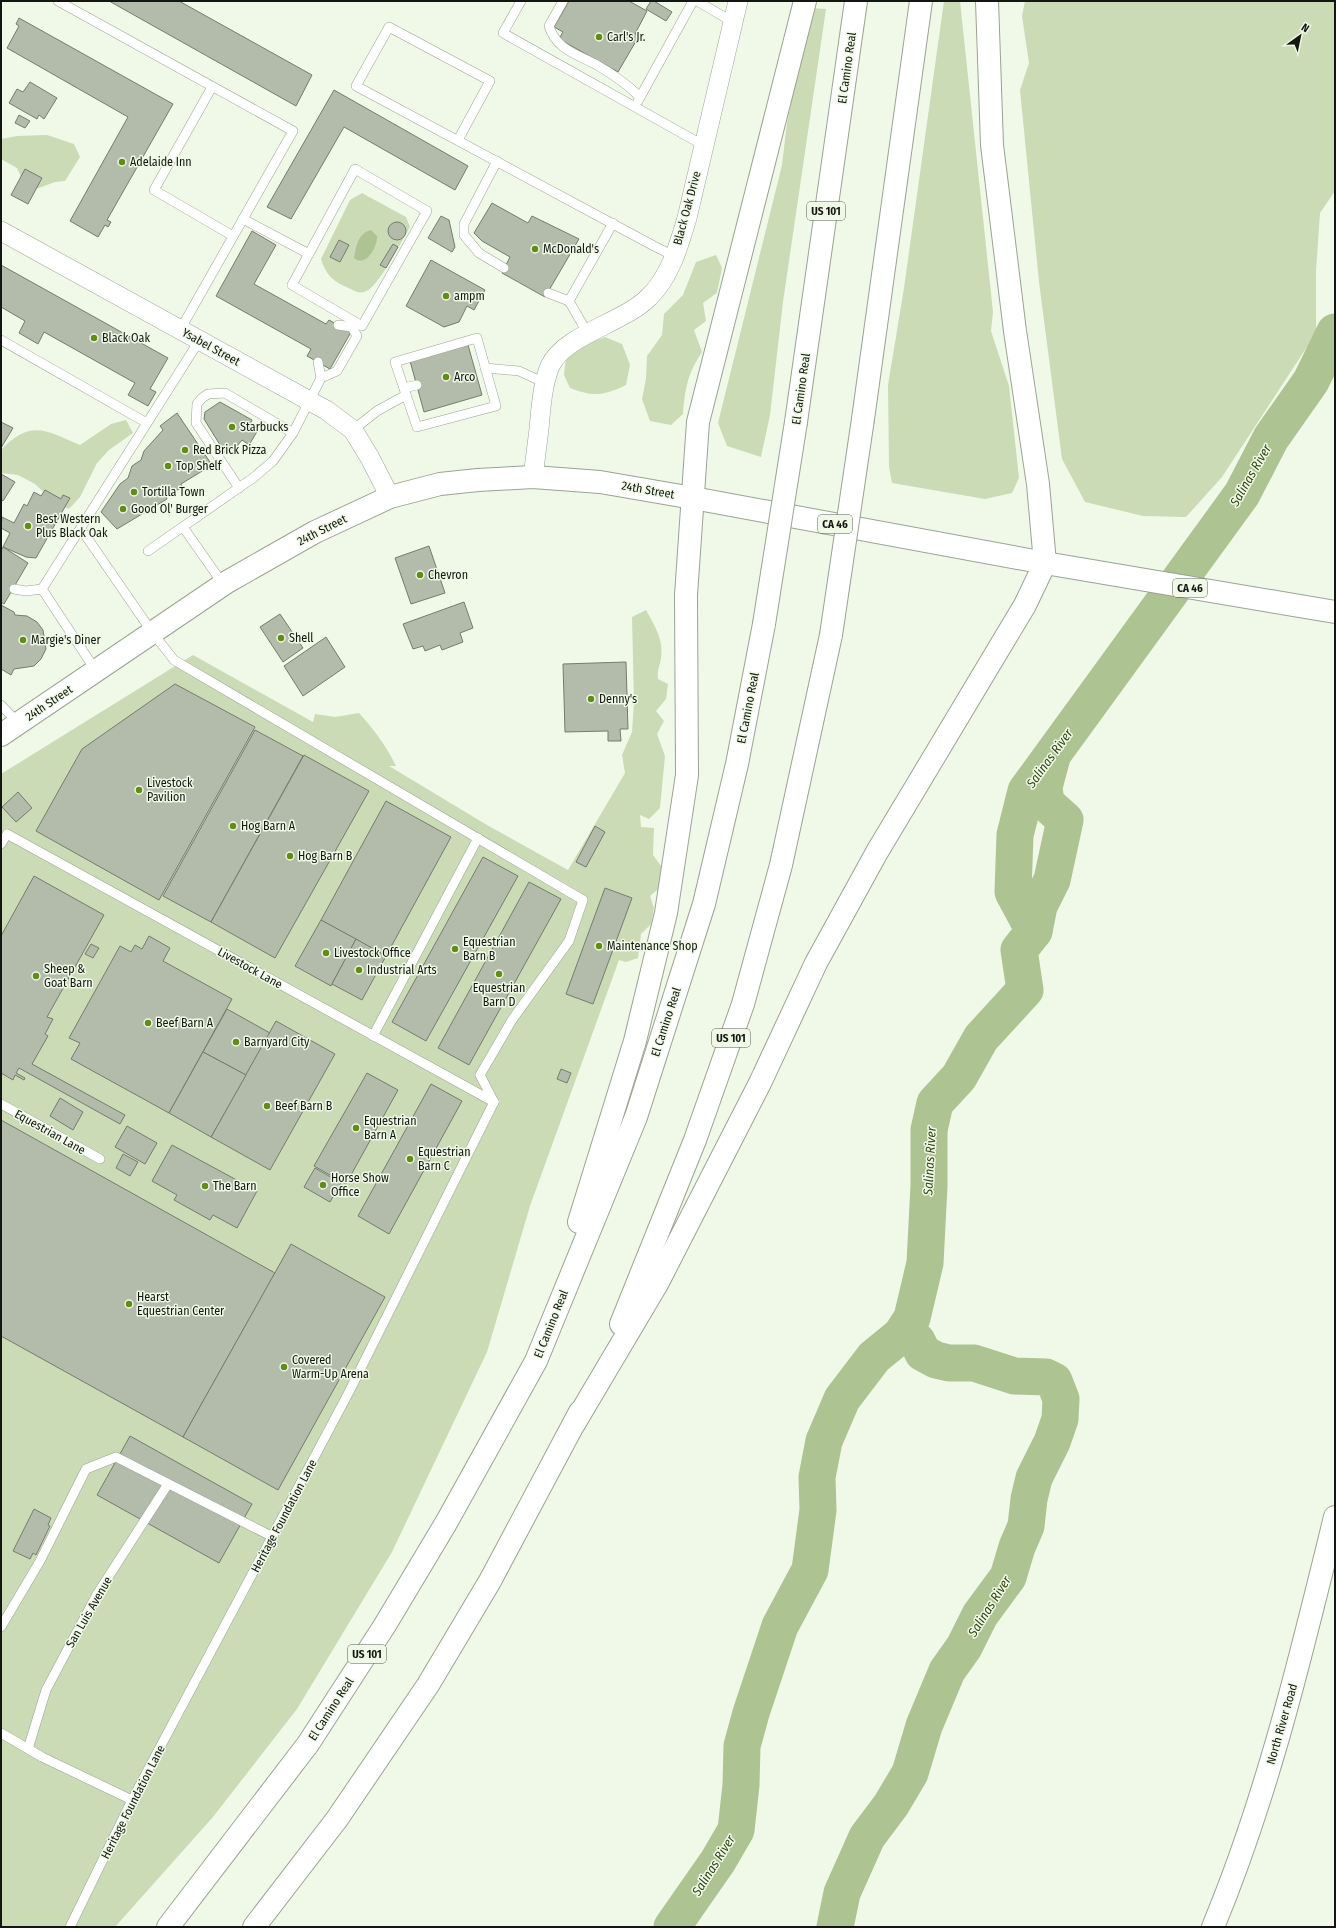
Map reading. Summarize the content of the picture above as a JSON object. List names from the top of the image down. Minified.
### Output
{"streets":{"main road":["El Camino Real","US 101","24th Street","CA 46","North River Road"],"street":["Black Oak Drive","Ysabel Street"],"lane":["Livestock Lane","Equestrian Lane","Heritage Foundation Lane","San Luis Avenue"]},"crossings":[["Black Oak Drive","24th Street"],["Ysabel Street","24th Street"],["24th Street","CA 46"],["Livestock Lane","Heritage Foundation Lane"]],"water":["Salinas River"],"places":["Carl's Jr.","Adelaide Inn","McDonald's","ampm","Black Oak","Arco","Starbucks","Red Brick Pizza","Top Shelf","Tortilla Town","Good Ol' Burger","Best Western Plus Black Oak","Chevron","Shell","Margie's Diner","Denny's","Livestock Pavilion","Hog Barn A","Hog Barn B","Maintenance Shop","Equestrian Barn B","Livestock Office","Industrial Arts","Equestrian Barn D","Sheep & Goat Barn","Beef Barn A","Barnyard City","Beef Barn B","Equestrian Barn A","Equestrian Barn C","Horse Show Office","The Barn","Hearst Equestrian Center","Covered Warm-Up Arena"],"north":"top right"}
